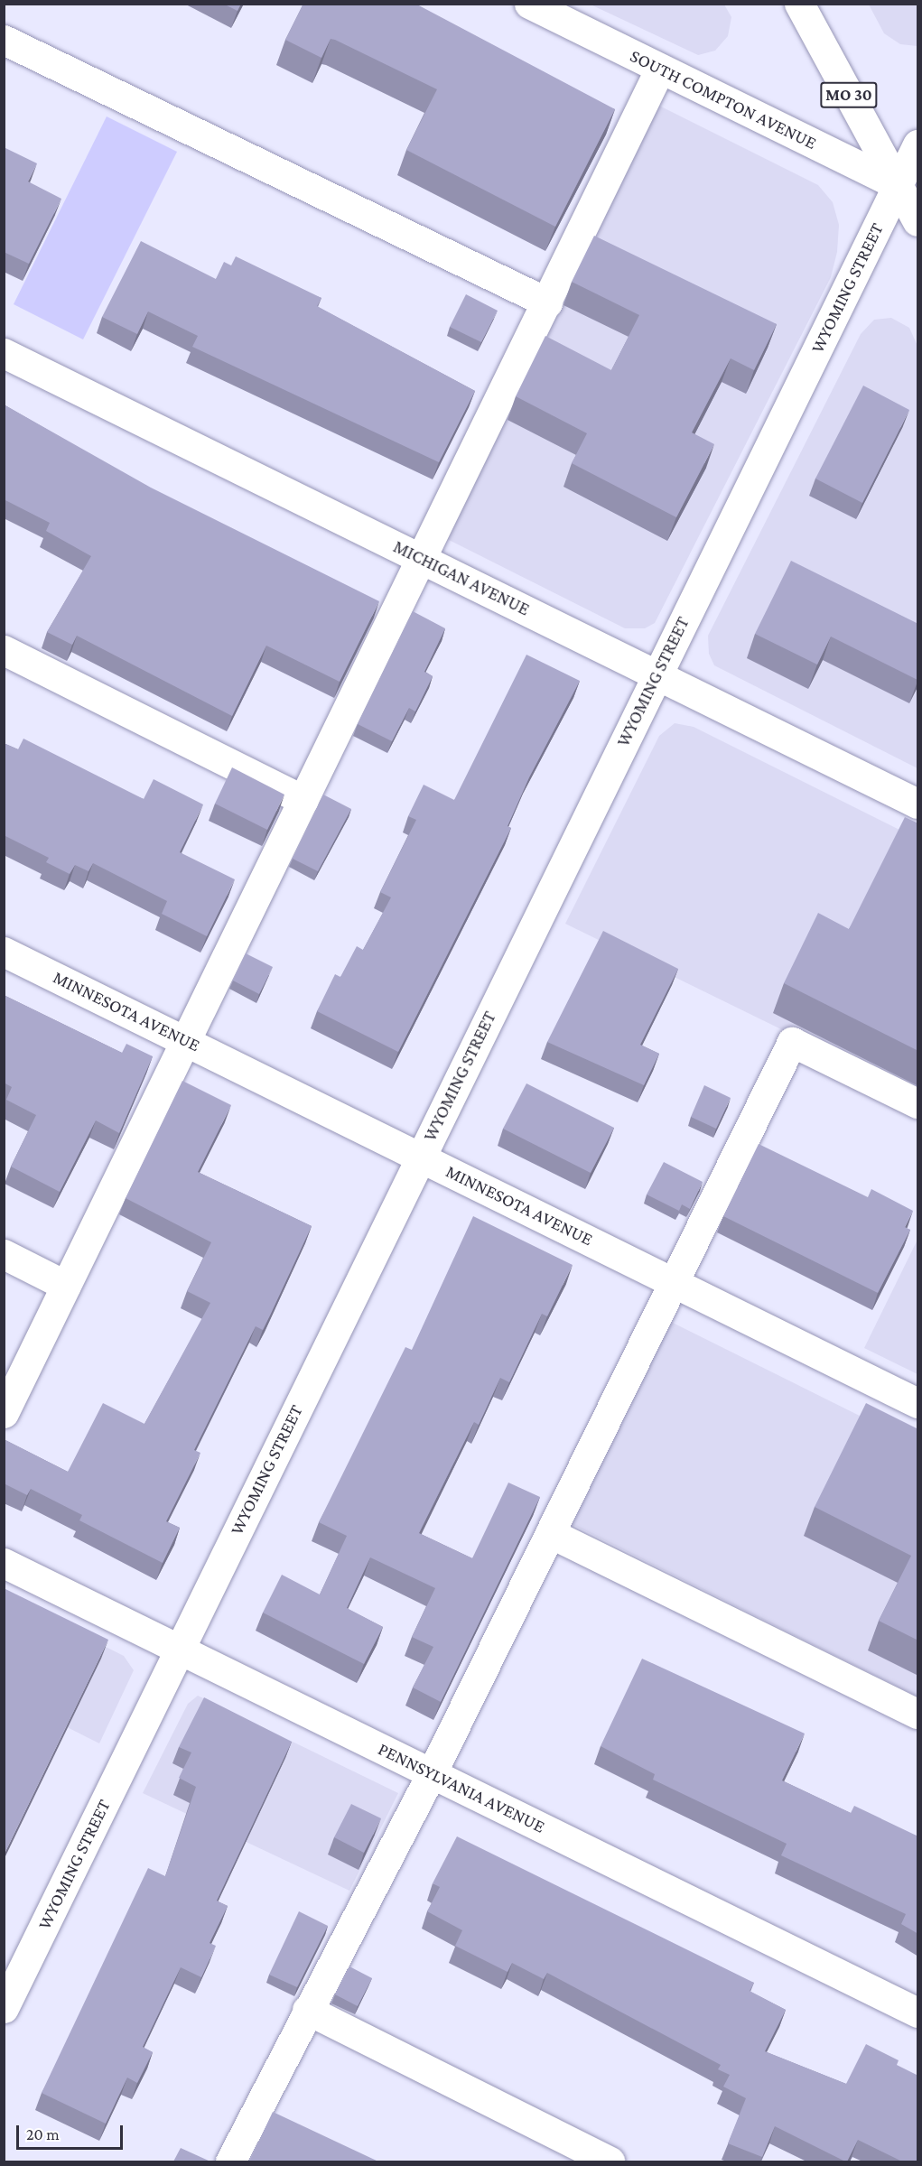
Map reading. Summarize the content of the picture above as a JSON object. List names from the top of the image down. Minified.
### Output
{"streets":{"street":["MO 30","SOUTH COMPTON AVENUE","WYOMING STREET","MICHIGAN AVENUE","MINNESOTA AVENUE","PENNSYLVANIA AVENUE"]},"crossings":[["MO 30","SOUTH COMPTON AVENUE"],["MO 30","WYOMING STREET"],["SOUTH COMPTON AVENUE","WYOMING STREET"],["WYOMING STREET","MICHIGAN AVENUE"],["WYOMING STREET","MINNESOTA AVENUE"],["WYOMING STREET","PENNSYLVANIA AVENUE"]],"scale_bar":"20 m"}
